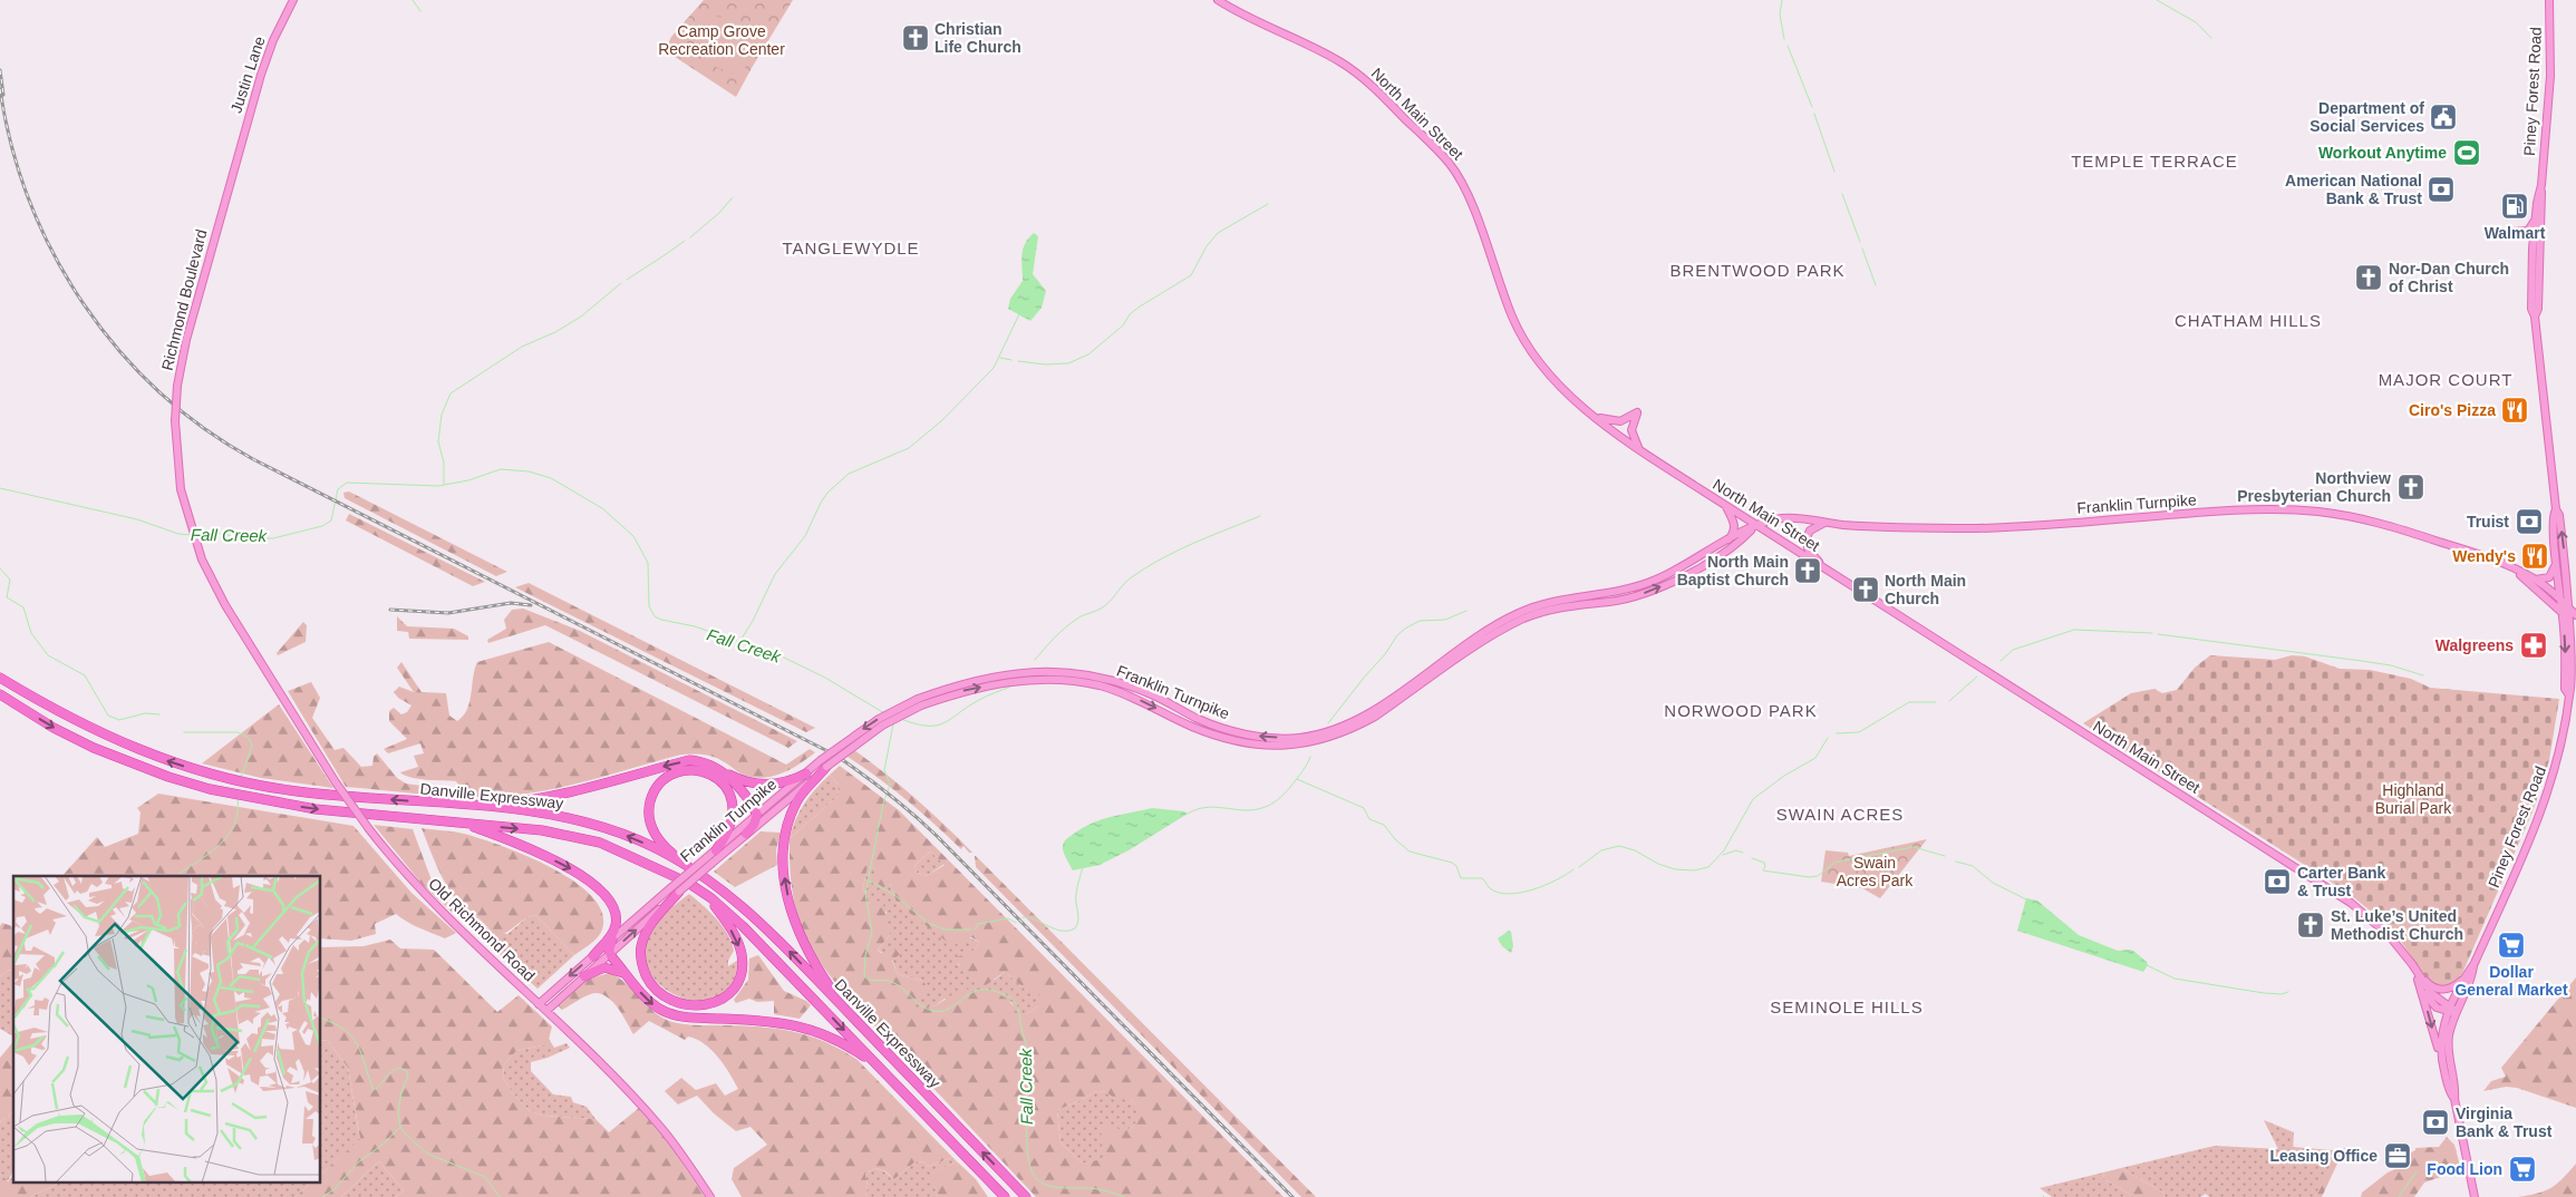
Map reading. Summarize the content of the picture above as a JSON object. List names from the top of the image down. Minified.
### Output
{"streets":{"highway":["Danville Expressway"],"main road":["Justin Lane","Piney Forest Road","North Main Street","Richmond Boulevard","Franklin Turnpike","Old Richmond Road"]},"crossings":[["Justin Lane","Richmond Boulevard"],["Piney Forest Road","North Main Street"],["Piney Forest Road","Franklin Turnpike"],["North Main Street","Franklin Turnpike"],["Richmond Boulevard","Old Richmond Road"],["Franklin Turnpike","Old Richmond Road"]],"districts":["TEMPLE TERRACE","TANGLEWYDLE","BRENTWOOD PARK","CHATHAM HILLS","MAJOR COURT","NORWOOD PARK","SWAIN ACRES","SEMINOLE HILLS"],"water":["Fall Creek"],"parks":["Camp Grove Recreation Center","Highland Burial Park","Swain Acres Park"],"places":{"church":["Christian Life Church","Nor-Dan Church of Christ","Northview Presbyterian Church","North Main Baptist Church","North Main Church","St. Luke’s United Methodist Church"],"public building":["Department of Social Services"],"sports":["Workout Anytime"],"bank":["American National Bank & Trust","Truist","Carter Bank & Trust","Virginia Bank & Trust"],"fuel station":["Walmart"],"restaurant":["Ciro's Pizza","Wendy's"],"pharmacy":["Walgreens"],"supermarket":["Dollar General Market","Food Lion"],"office":["Leasing Office"]}}
